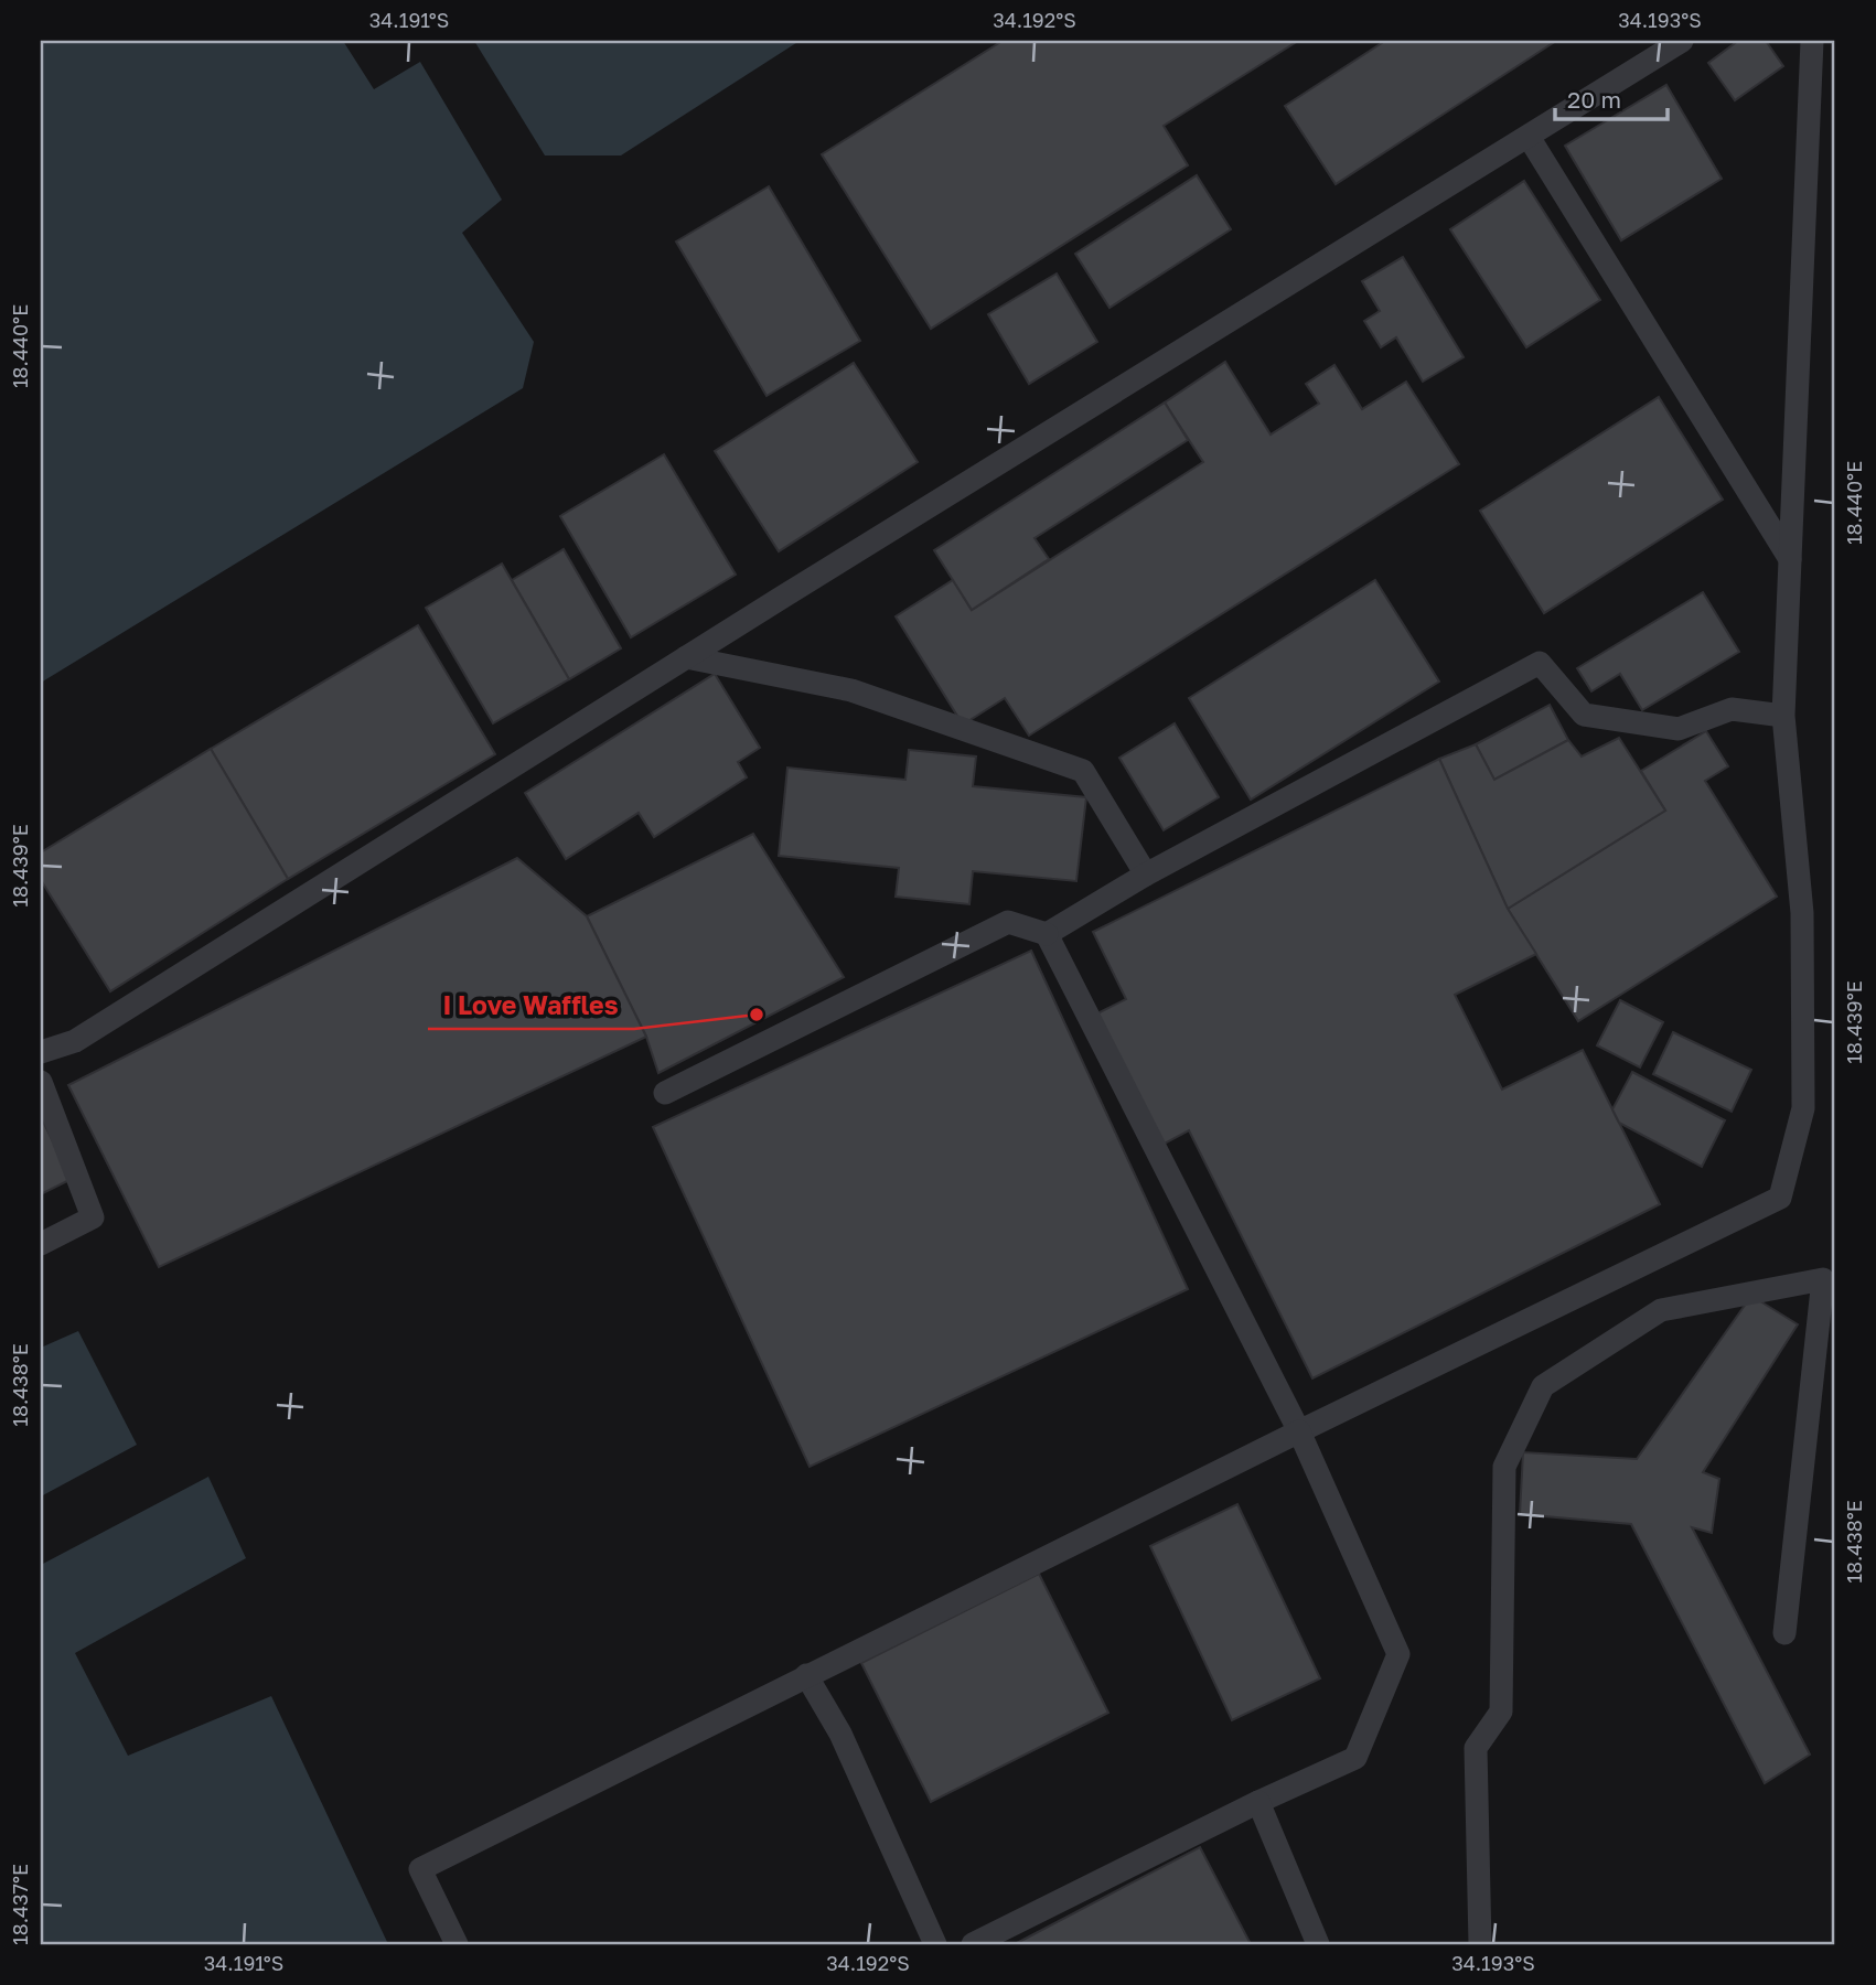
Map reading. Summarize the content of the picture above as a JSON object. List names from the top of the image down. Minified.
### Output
{"places":["I Love Waffles"],"scale_bar":"20 m","coordinates":["34.191°S","34.192°S","34.193°S","18.440°E","18.439°E","18.438°E","18.437°E"]}
